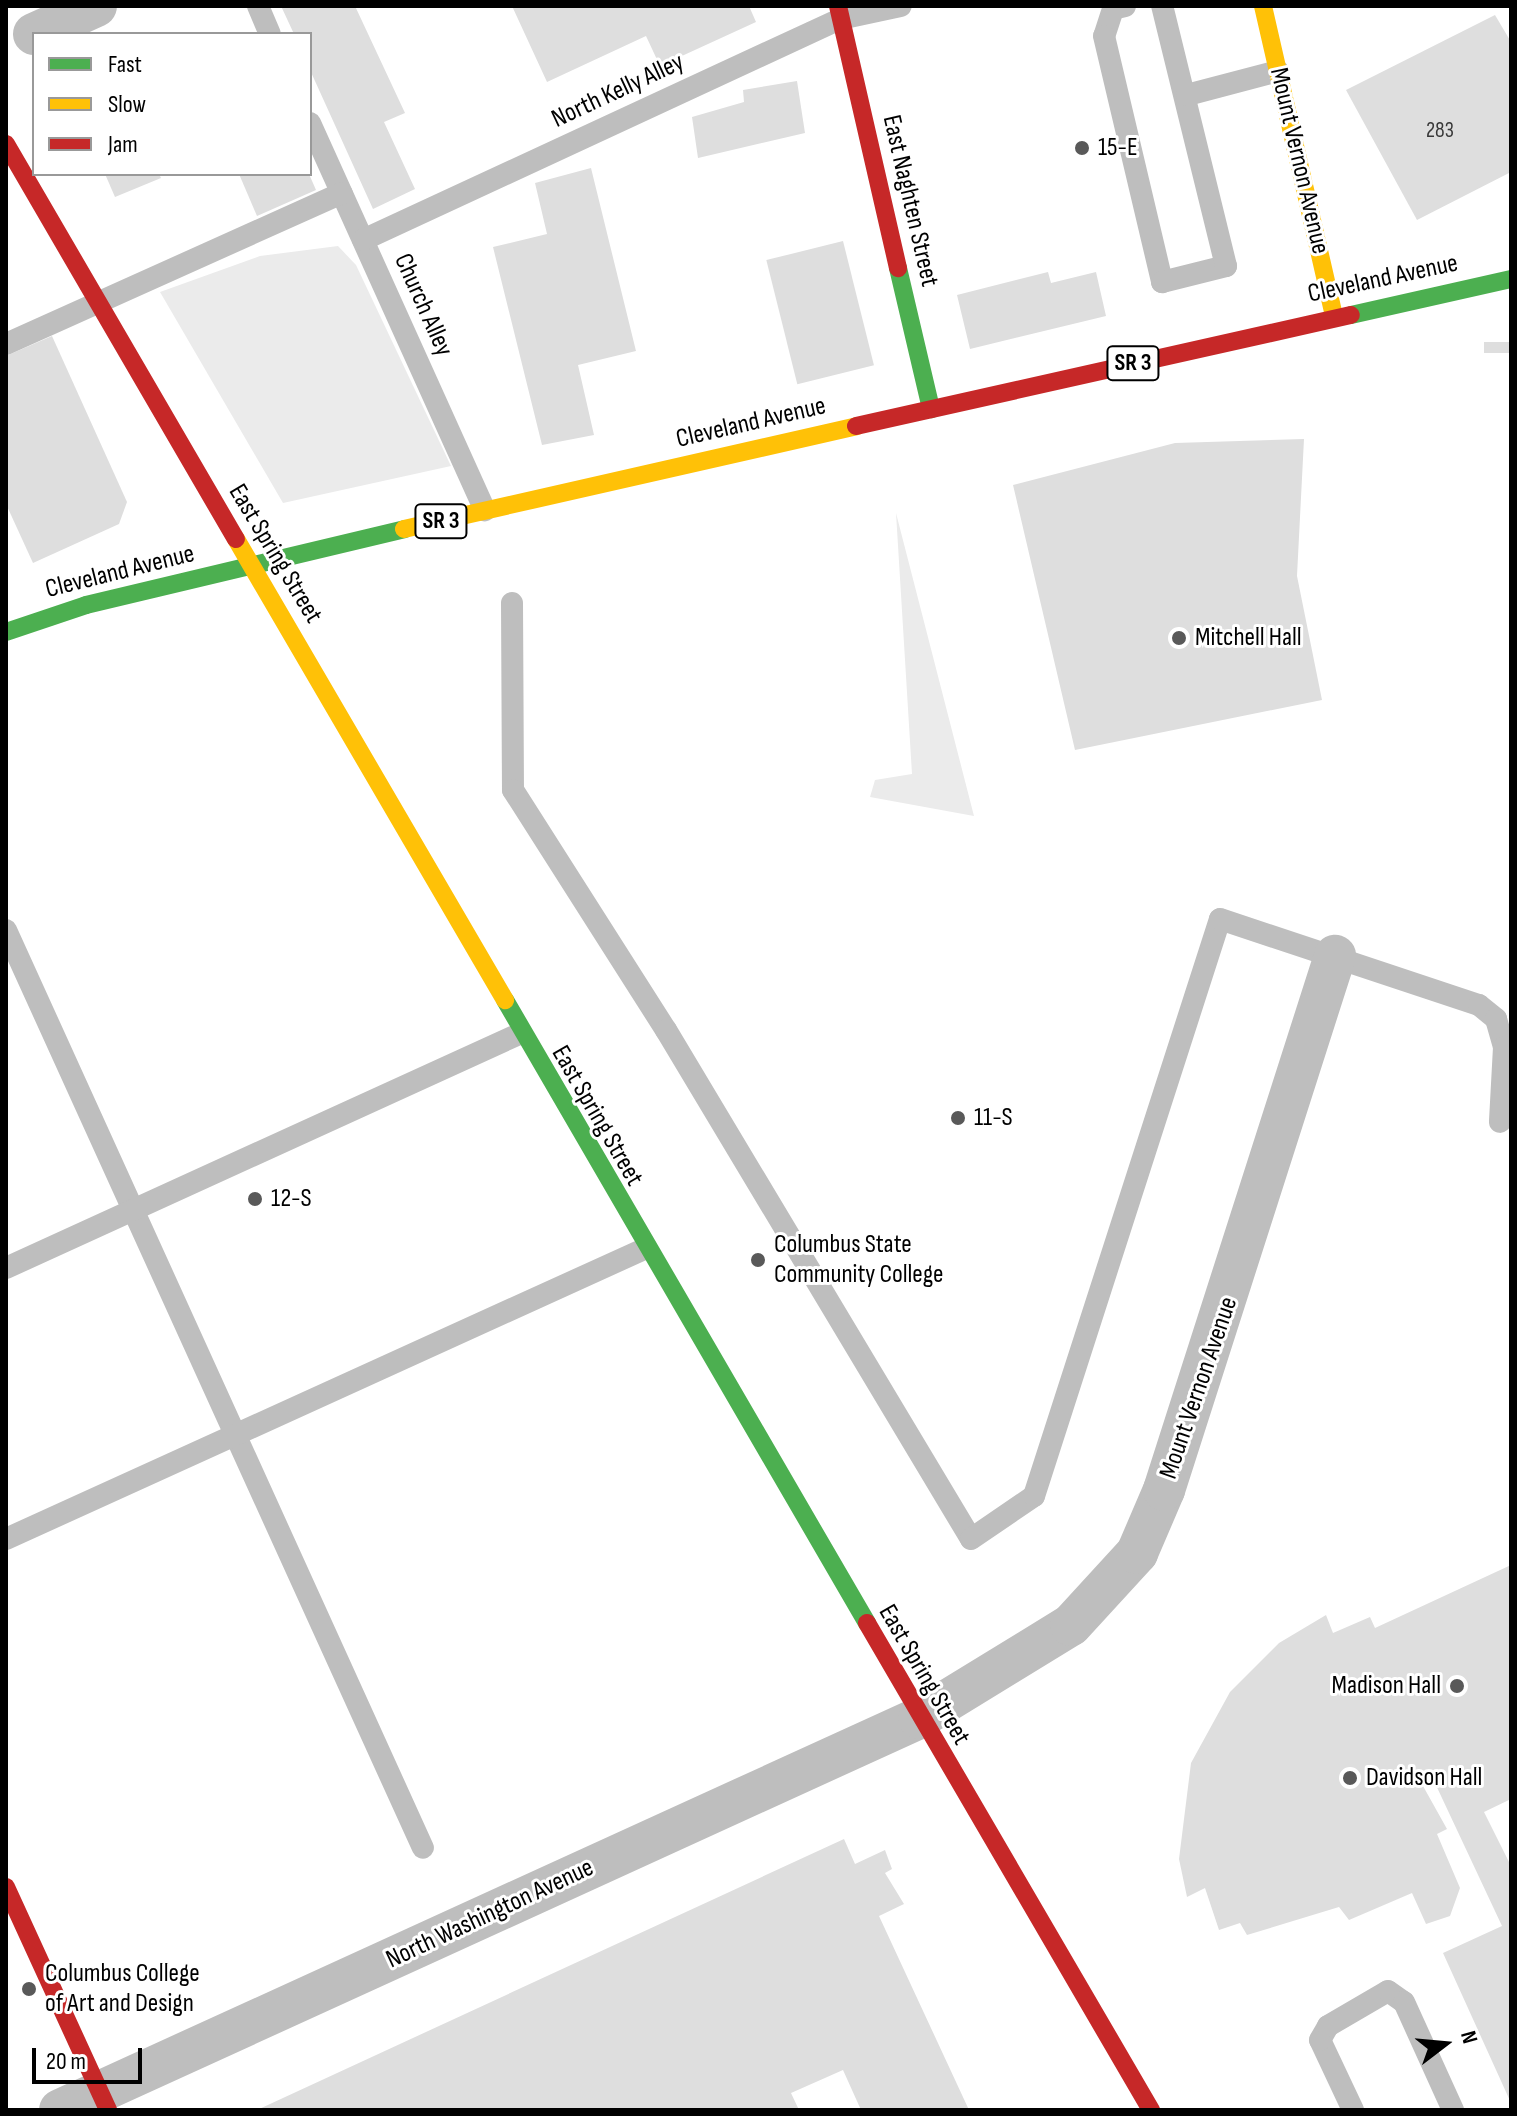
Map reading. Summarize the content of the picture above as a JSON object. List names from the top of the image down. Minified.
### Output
{"streets":{"main road":["Mount Vernon Avenue","East Naghten Street","Cleveland Avenue","SR 3","East Spring Street"],"street":["North Washington Avenue"],"lane":["North Kelly Alley","Church Alley"]},"crossings":[["North Kelly Alley","East Naghten Street"],["North Kelly Alley","Church Alley"],["Mount Vernon Avenue","Cleveland Avenue"],["Mount Vernon Avenue","East Spring Street"],["Mount Vernon Avenue","North Washington Avenue"],["East Naghten Street","Cleveland Avenue"],["Cleveland Avenue","Church Alley"],["Cleveland Avenue","East Spring Street"],["East Spring Street","North Washington Avenue"]],"places":["15-E","Mitchell Hall","11-S","12-S","Columbus State Community College","Madison Hall","Davidson Hall","Columbus College of Art and Design"],"house_numbers":["283"],"legend":["Fast","Slow","Jam"],"scale_bar":"20 m","north":"right"}
